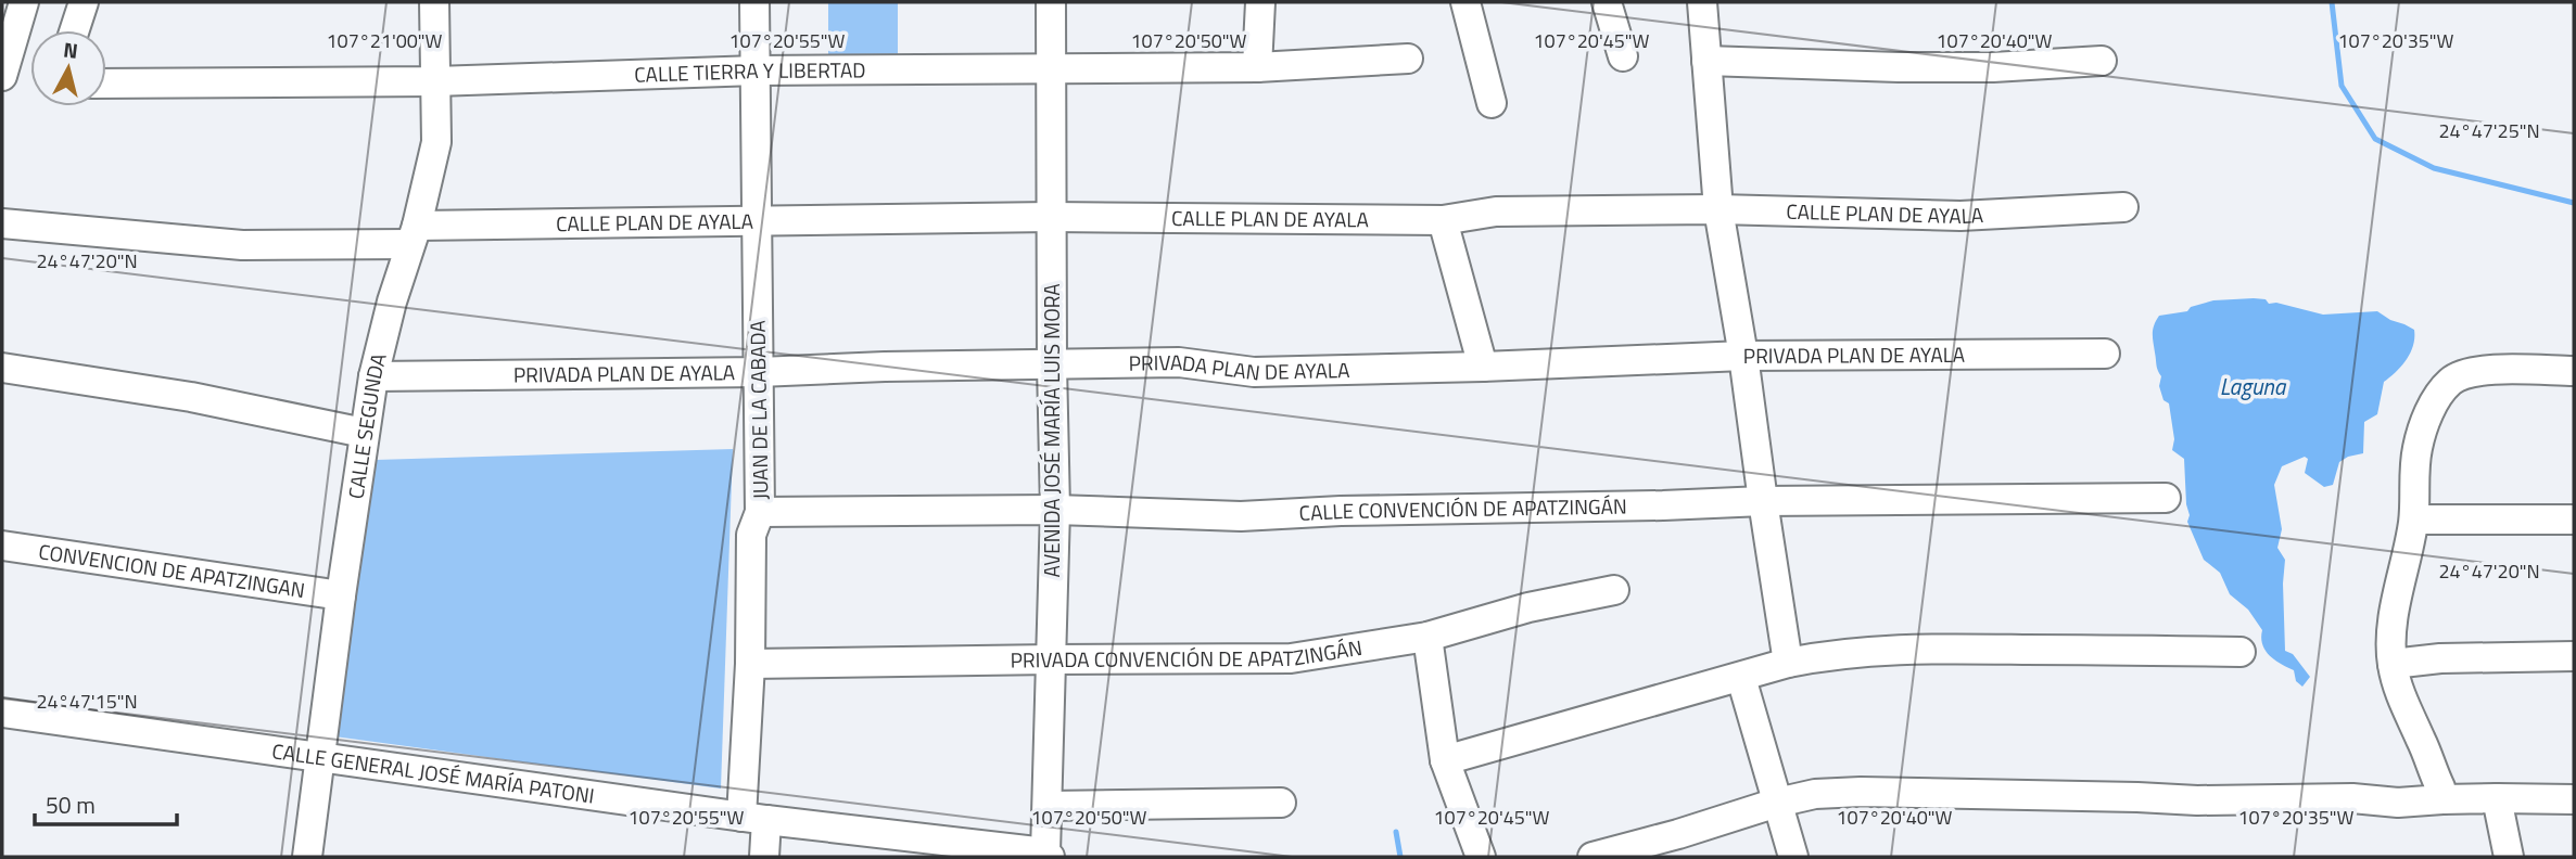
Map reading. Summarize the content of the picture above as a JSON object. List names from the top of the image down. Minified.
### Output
{"streets":{"street":["CALLE TIERRA Y LIBERTAD","CALLE PLAN DE AYALA","PRIVADA PLAN DE AYALA","JUAN DE LA CABADA","CALLE SEGUNDA","AVENIDA JOSÉ MARÍA LUIS MORA","CALLE CONVENCIÓN DE APATZINGÁN","CONVENCION DE APATZINGAN","PRIVADA CONVENCIÓN DE APATZINGÁN","CALLE GENERAL JOSÉ MARÍA PATONI"]},"crossings":[["CALLE TIERRA Y LIBERTAD","JUAN DE LA CABADA"],["CALLE TIERRA Y LIBERTAD","CALLE SEGUNDA"],["CALLE TIERRA Y LIBERTAD","AVENIDA JOSÉ MARÍA LUIS MORA"],["CALLE PLAN DE AYALA","JUAN DE LA CABADA"],["CALLE PLAN DE AYALA","CALLE SEGUNDA"],["CALLE PLAN DE AYALA","AVENIDA JOSÉ MARÍA LUIS MORA"],["PRIVADA PLAN DE AYALA","JUAN DE LA CABADA"],["PRIVADA PLAN DE AYALA","CALLE SEGUNDA"],["PRIVADA PLAN DE AYALA","AVENIDA JOSÉ MARÍA LUIS MORA"],["JUAN DE LA CABADA","CALLE CONVENCIÓN DE APATZINGÁN"],["JUAN DE LA CABADA","PRIVADA CONVENCIÓN DE APATZINGÁN"],["JUAN DE LA CABADA","CALLE GENERAL JOSÉ MARÍA PATONI"],["CALLE SEGUNDA","CONVENCION DE APATZINGAN"],["CALLE SEGUNDA","CALLE GENERAL JOSÉ MARÍA PATONI"],["AVENIDA JOSÉ MARÍA LUIS MORA","CALLE CONVENCIÓN DE APATZINGÁN"],["AVENIDA JOSÉ MARÍA LUIS MORA","PRIVADA CONVENCIÓN DE APATZINGÁN"],["AVENIDA JOSÉ MARÍA LUIS MORA","CALLE GENERAL JOSÉ MARÍA PATONI"]],"water":["Laguna"],"scale_bar":"50 m","north":"top","coordinates":["107°21'00\"W","107°20'55\"W","107°20'50\"W","107°20'45\"W","107°20'40\"W","107°20'35\"W","24°47'25\"N","24°47'20\"N","24°47'15\"N"]}
